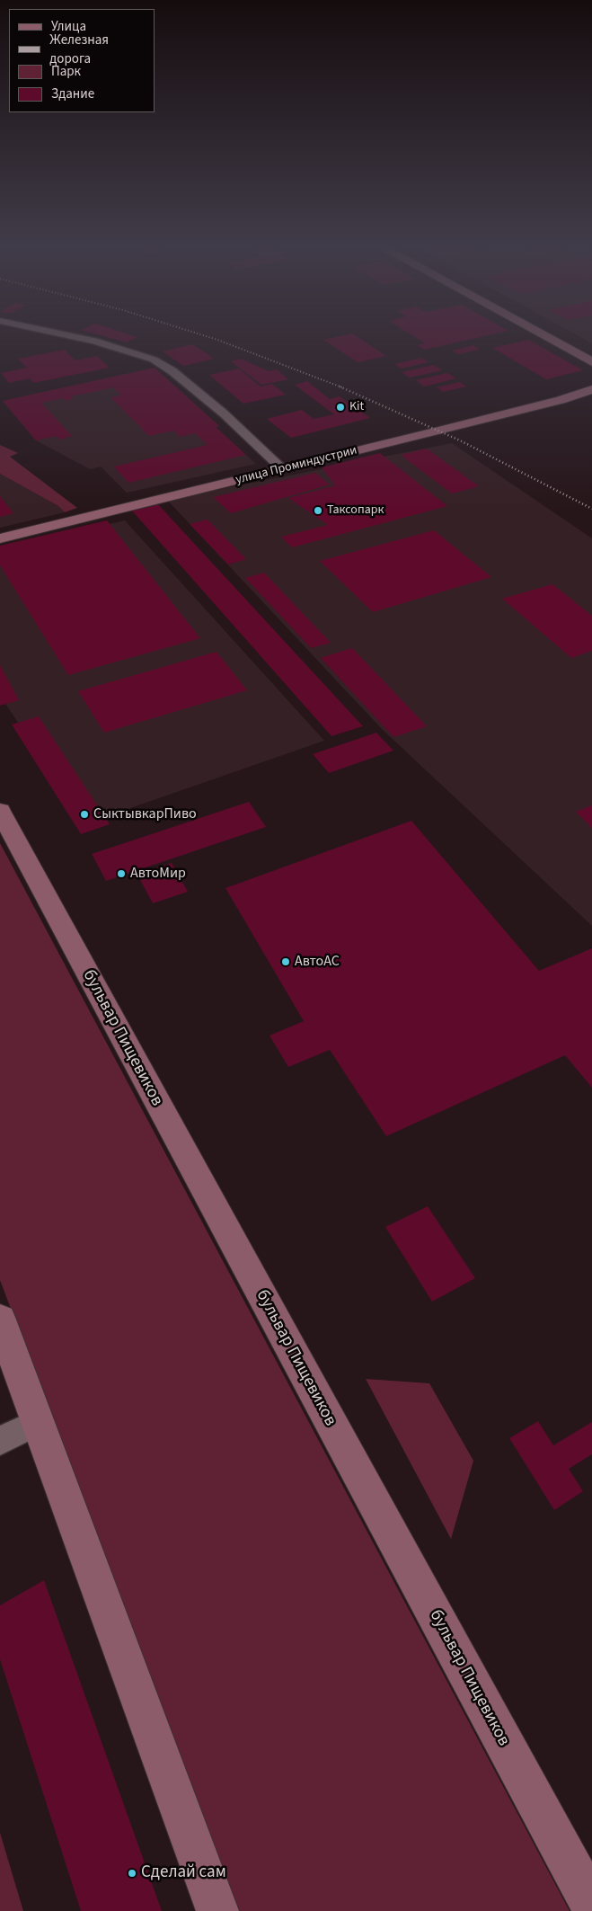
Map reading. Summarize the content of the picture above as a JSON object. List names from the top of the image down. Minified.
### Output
{"streets":{"main road":["улица Проминдустрии","бульвар Пищевиков"]},"places":["Kit","Таксопарк","СыктывкарПиво","АвтоМир","АвтоАС","Сделай сам"],"legend":["Улица","Железная дорога","Парк","Здание"]}
